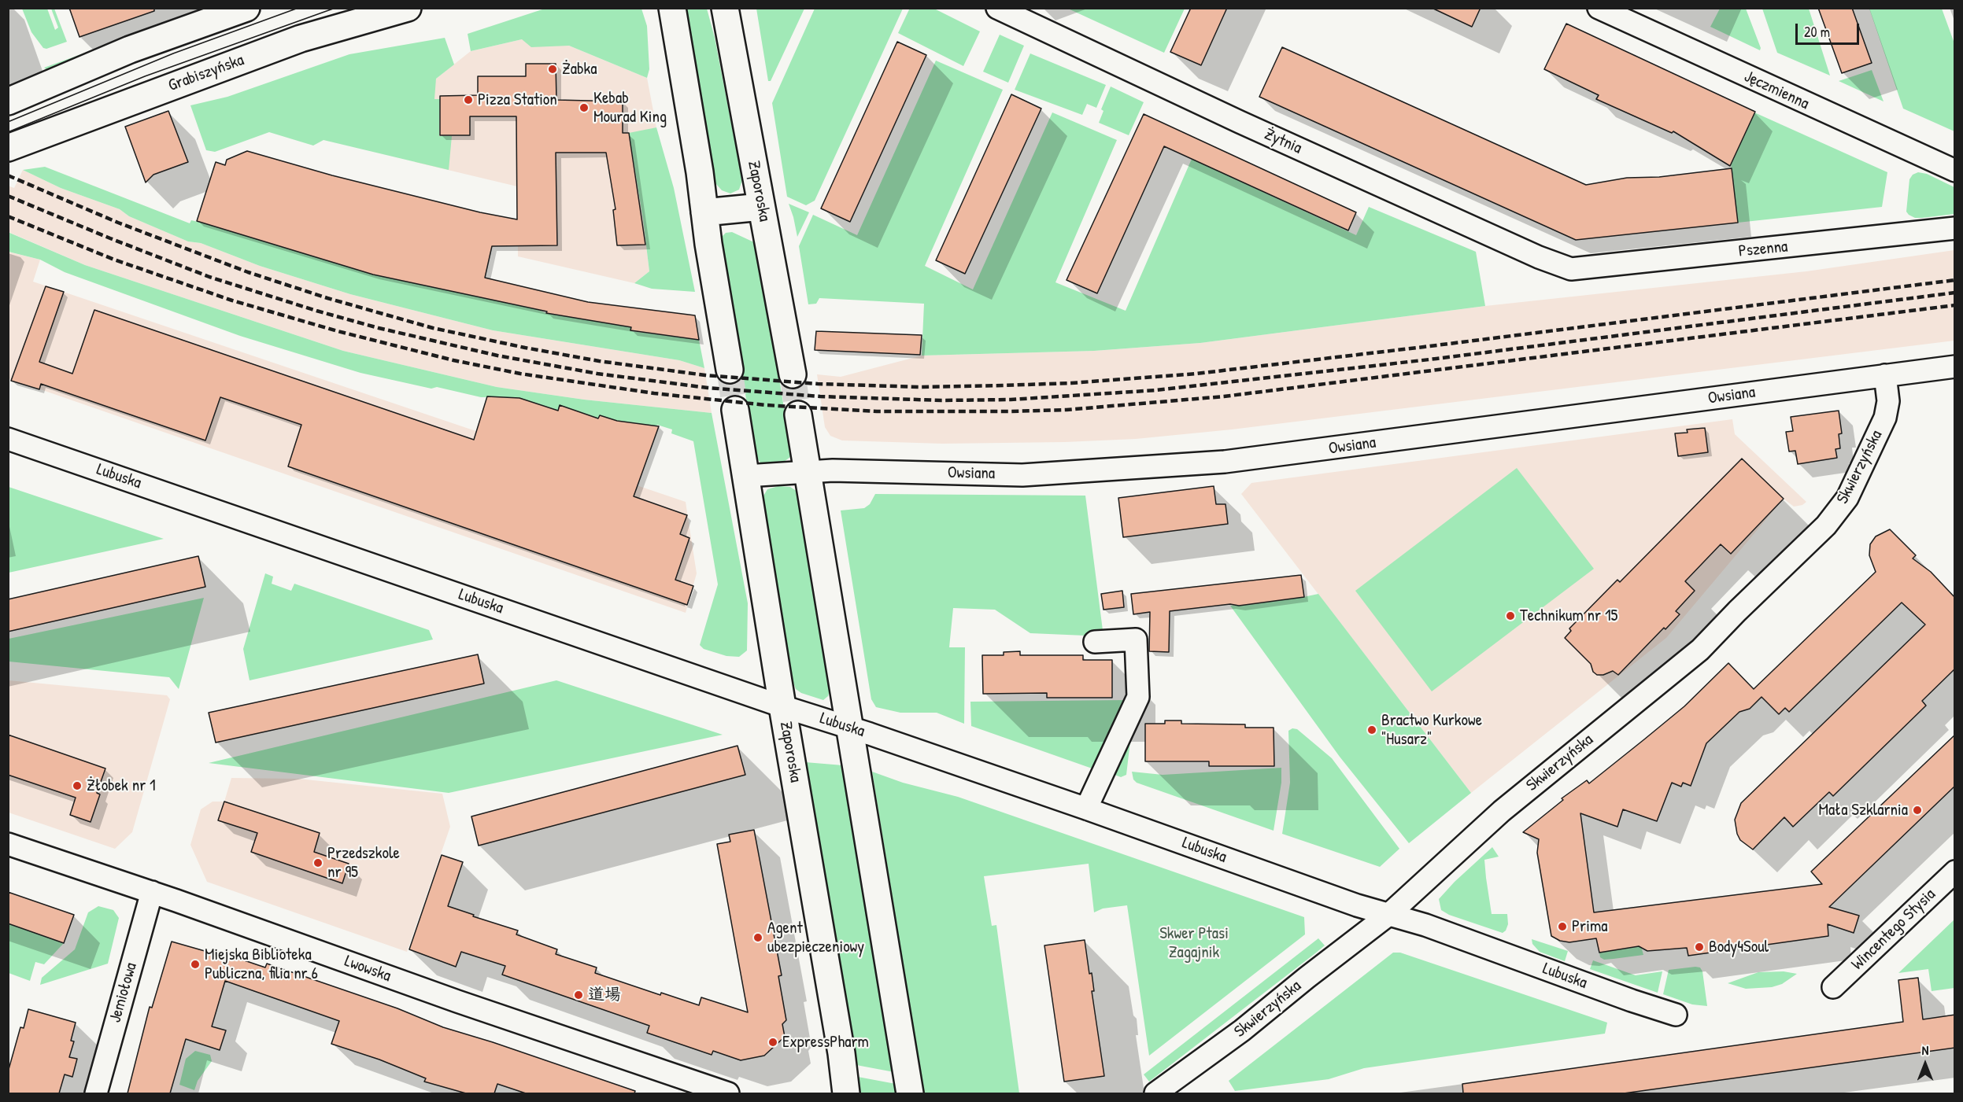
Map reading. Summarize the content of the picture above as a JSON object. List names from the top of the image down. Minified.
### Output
{"streets":{"main road":["Grabiszyńska","Zaporoska"],"street":["Jęczmienna","Żytnia","Pszenna","Owsiana","Skwierzyńska","Lubuska","Wincentego Stysia","Lwowska","Jemiołowa"]},"crossings":[["Żytnia","Pszenna"],["Zaporoska","Owsiana"],["Zaporoska","Lubuska"],["Owsiana","Skwierzyńska"],["Skwierzyńska","Lubuska"],["Lwowska","Jemiołowa"]],"parks":["Skwer Ptasi Zagajnik"],"places":["Żabka","Pizza Station","Kebab Mourad King","Technikum nr 15","Bractwo Kurkowe \"Husarz\"","Żłobek nr 1","Mała Szklarnia","Przedszkole nr 95","Prima","Agent ubezpieczeniowy","Body4Soul","Miejska Biblioteka Publiczna, filia nr 6","道場","ExpressPharm"],"scale_bar":"20 m","north":"top"}
